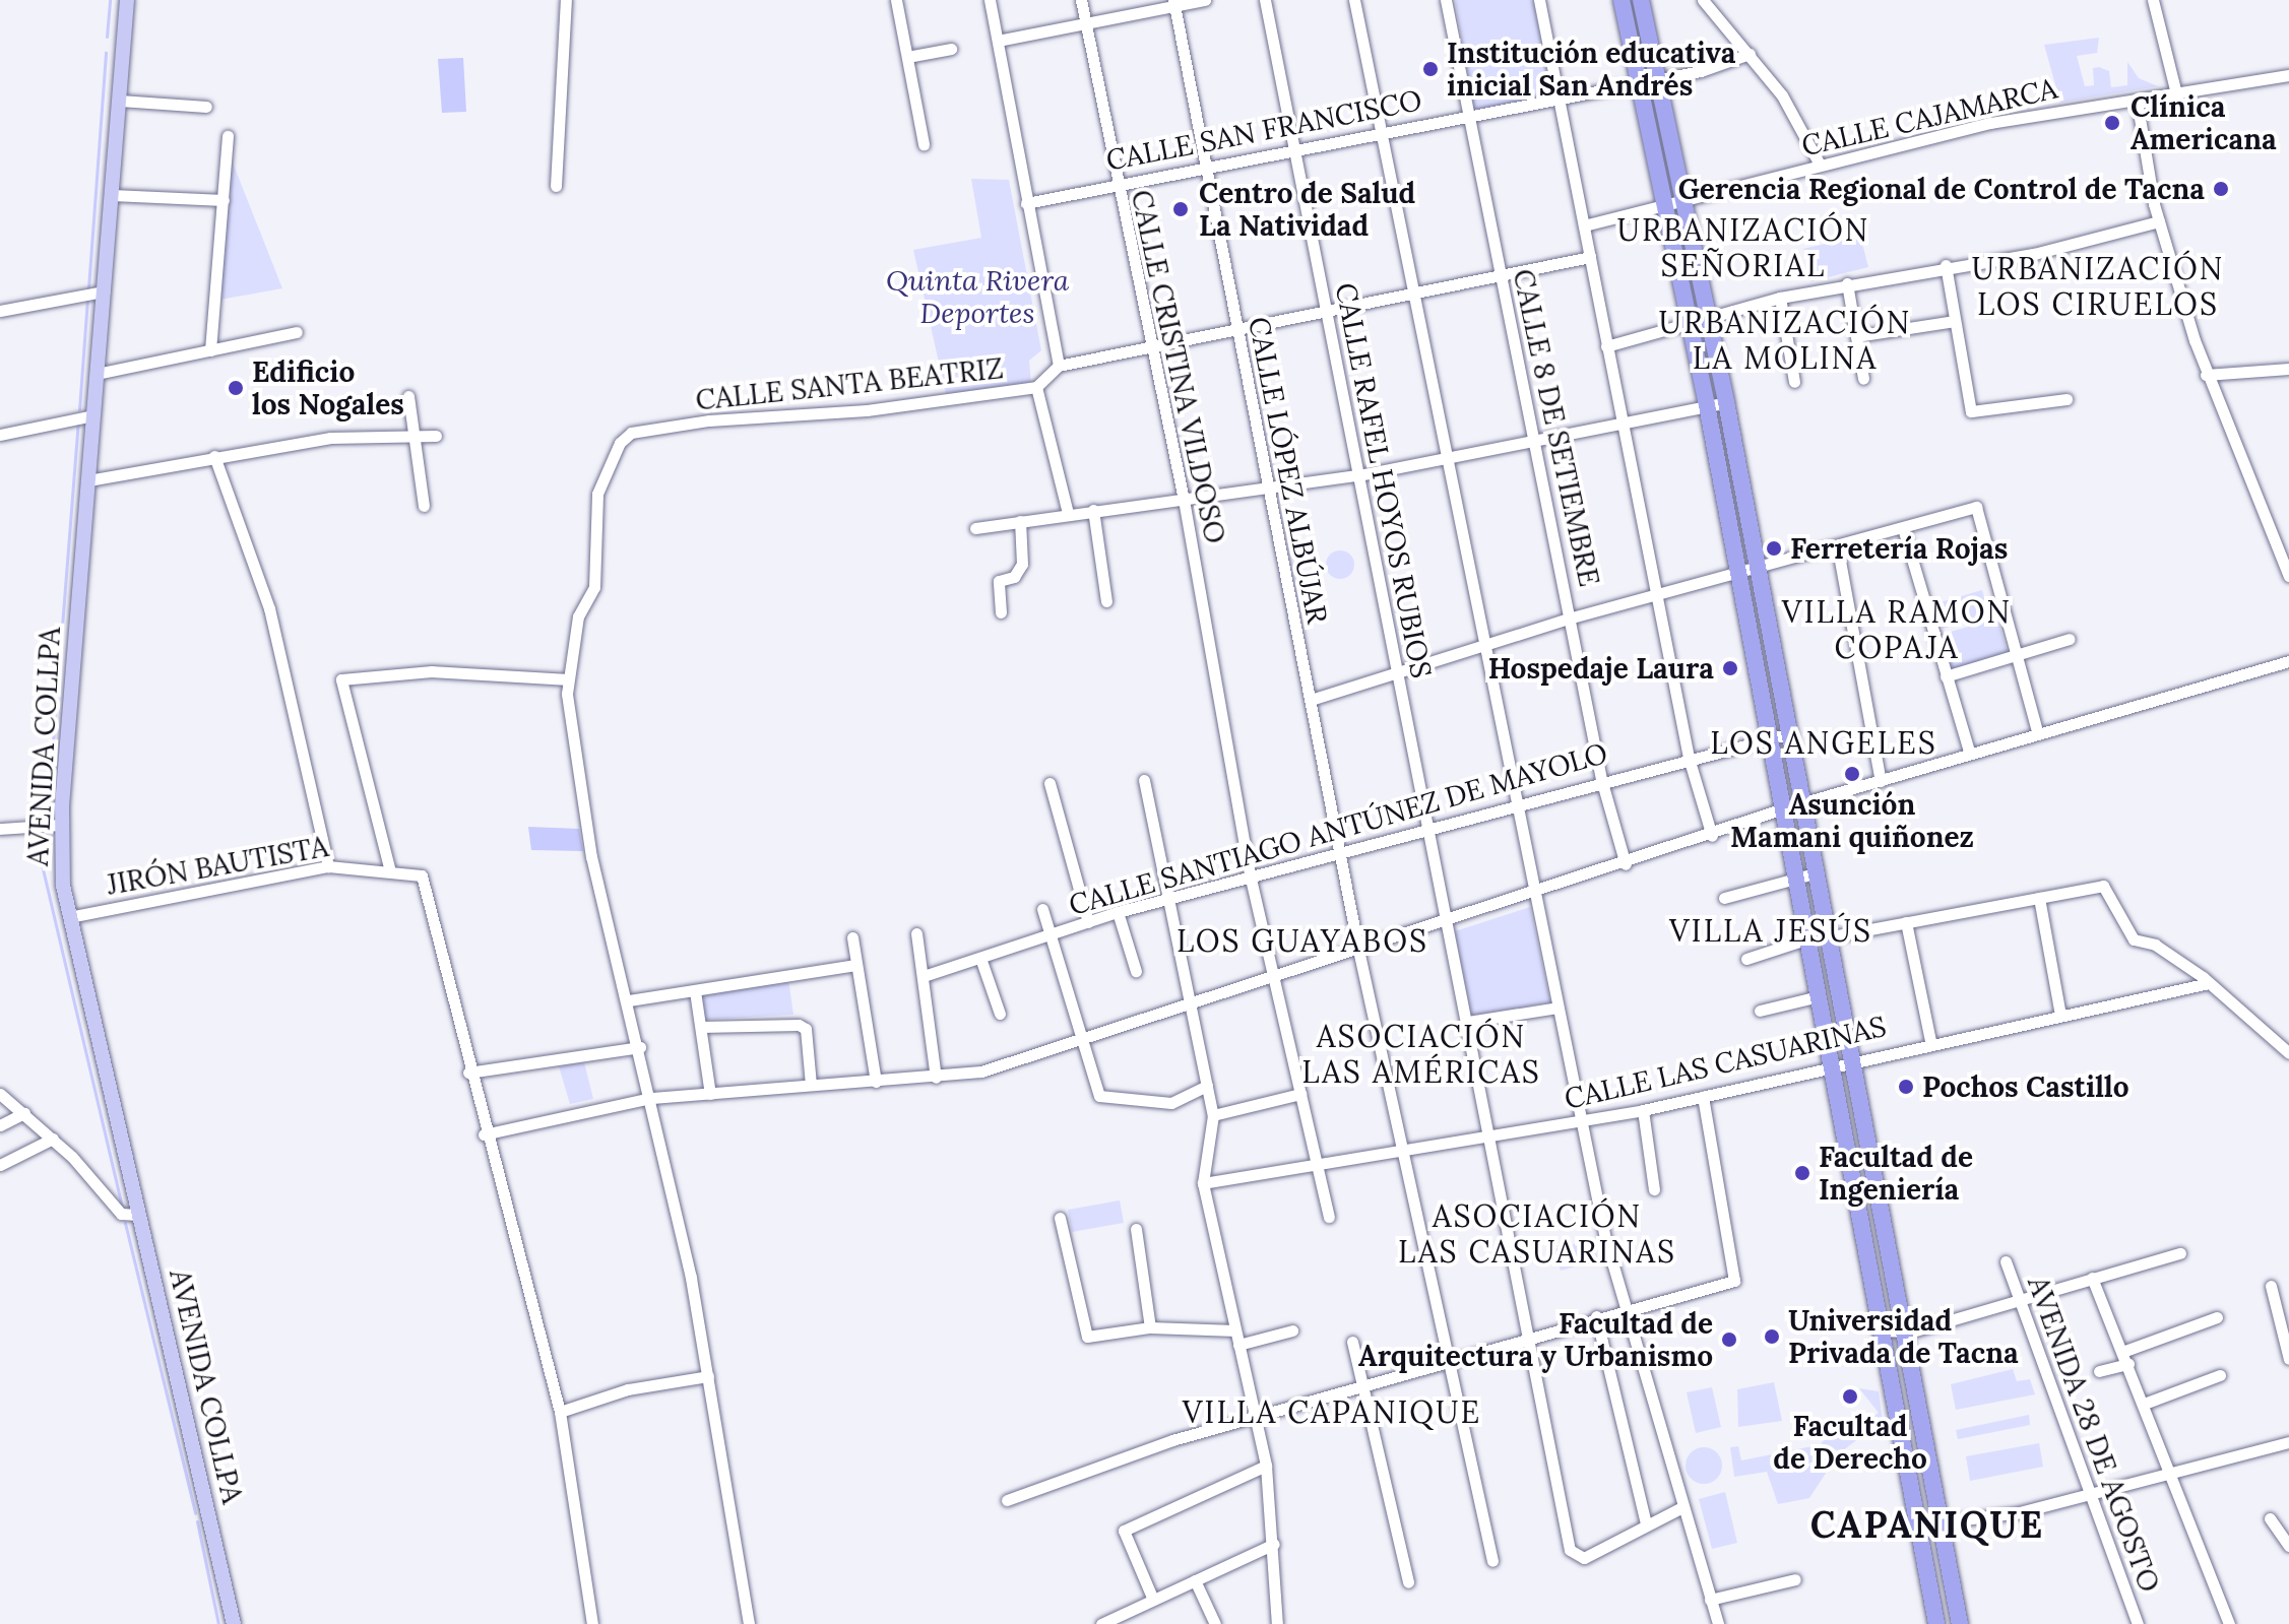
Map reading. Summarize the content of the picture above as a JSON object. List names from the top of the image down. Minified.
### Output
{"streets":{"main road":["AVENIDA COLLPA"],"street":["CALLE CAJAMARCA","CALLE SAN FRANCISCO","CALLE CRISTINA VILDOSO","CALLE SANTA BEATRIZ","CALLE 8 DE SETIEMBRE","CALLE LÓPEZ ALBÚJAR","CALLE RAFEL HOYOS RUBIOS","CALLE SANTIAGO ANTÚNEZ DE MAYOLO","JIRÓN BAUTISTA","CALLE LAS CASUARINAS","AVENIDA 28 DE AGOSTO"]},"crossings":[["CALLE SAN FRANCISCO","CALLE CRISTINA VILDOSO"],["CALLE SAN FRANCISCO","CALLE 8 DE SETIEMBRE"],["CALLE SAN FRANCISCO","CALLE LÓPEZ ALBÚJAR"],["CALLE SAN FRANCISCO","CALLE RAFEL HOYOS RUBIOS"],["CALLE CRISTINA VILDOSO","CALLE SANTIAGO ANTÚNEZ DE MAYOLO"],["CALLE CRISTINA VILDOSO","CALLE LAS CASUARINAS"],["CALLE 8 DE SETIEMBRE","CALLE SANTIAGO ANTÚNEZ DE MAYOLO"],["CALLE LÓPEZ ALBÚJAR","CALLE SANTIAGO ANTÚNEZ DE MAYOLO"],["CALLE LÓPEZ ALBÚJAR","CALLE LAS CASUARINAS"],["CALLE RAFEL HOYOS RUBIOS","CALLE SANTIAGO ANTÚNEZ DE MAYOLO"],["CALLE RAFEL HOYOS RUBIOS","CALLE LAS CASUARINAS"],["AVENIDA COLLPA","JIRÓN BAUTISTA"]],"districts":["URBANIZACIÓN SEÑORIAL","URBANIZACIÓN LOS CIRUELOS","URBANIZACIÓN LA MOLINA","VILLA RAMON COPAJA","LOS ANGELES","VILLA JESÚS","LOS GUAYABOS","ASOCIACIÓN LAS AMÉRICAS","ASOCIACIÓN LAS CASUARINAS","VILLA CAPANIQUE","CAPANIQUE"],"parks":["Quinta Rivera Deportes"],"places":["Institución educativa inicial San Andrés","Clínica Americana","Gerencia Regional de Control de Tacna","Centro de Salud La Natividad","Edificio los Nogales","Ferretería Rojas","Hospedaje Laura","Asunción Mamani quiñonez","Pochos Castillo","Facultad de Ingeniería","Universidad Privada de Tacna","Facultad de Arquitectura y Urbanismo","Facultad de Derecho"]}
